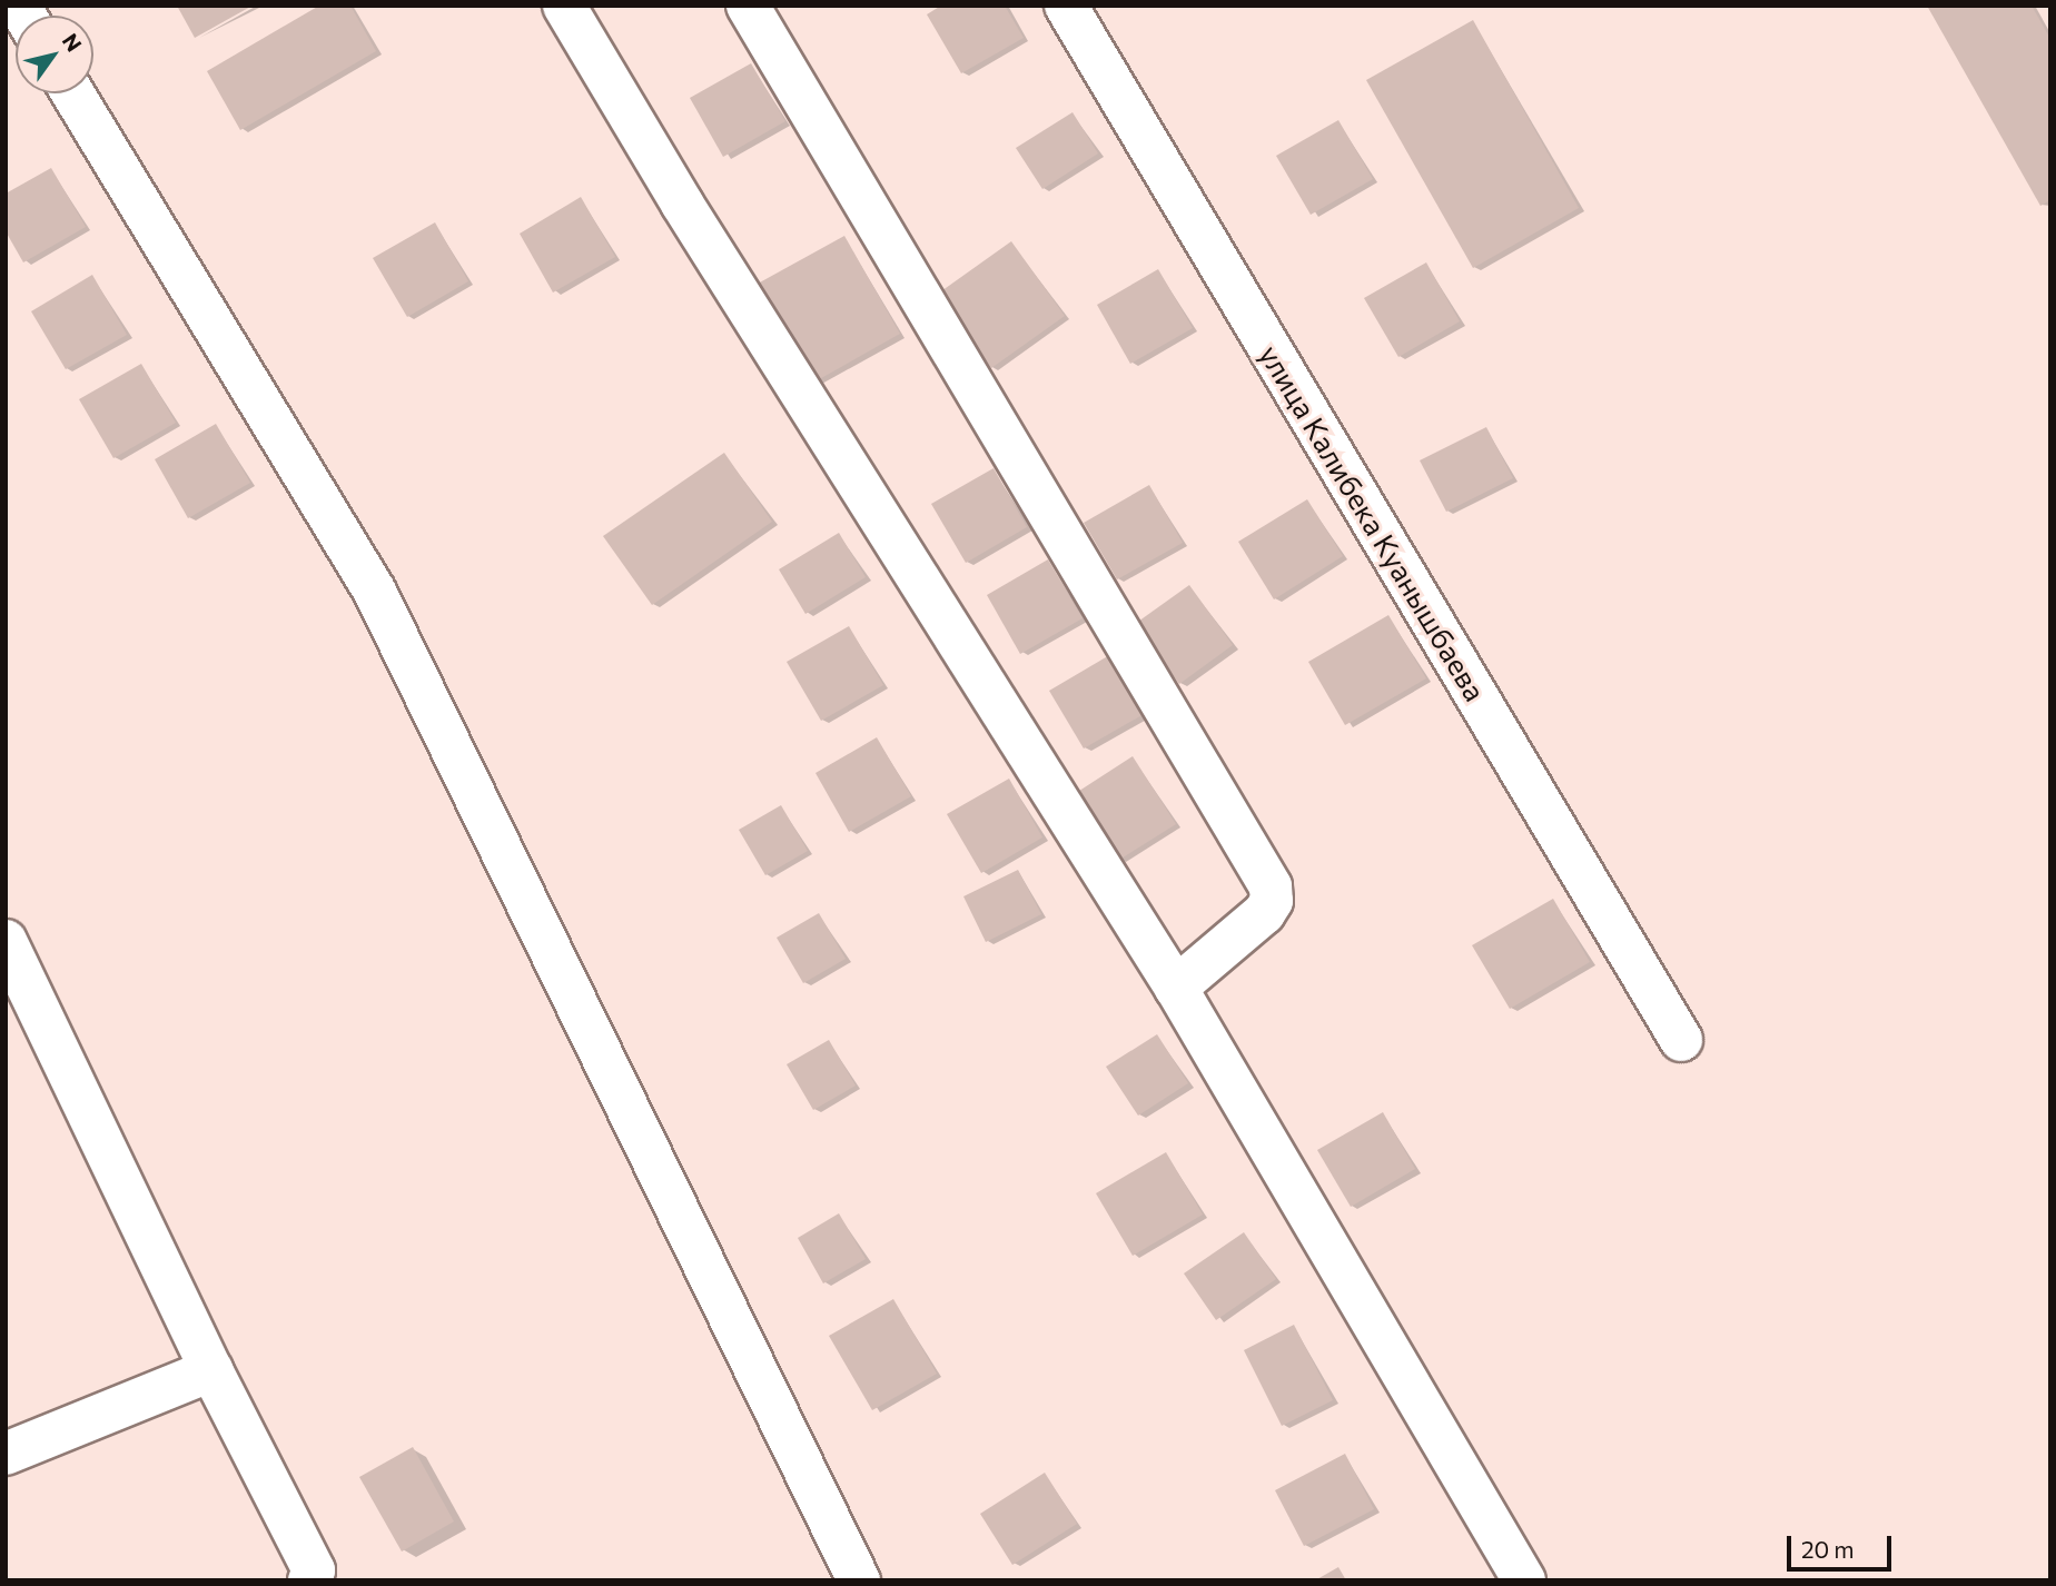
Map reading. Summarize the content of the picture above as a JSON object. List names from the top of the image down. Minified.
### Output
{"streets":{"street":["улица Калибека Куанышбаева"]},"scale_bar":"20 m","north":"top right"}
